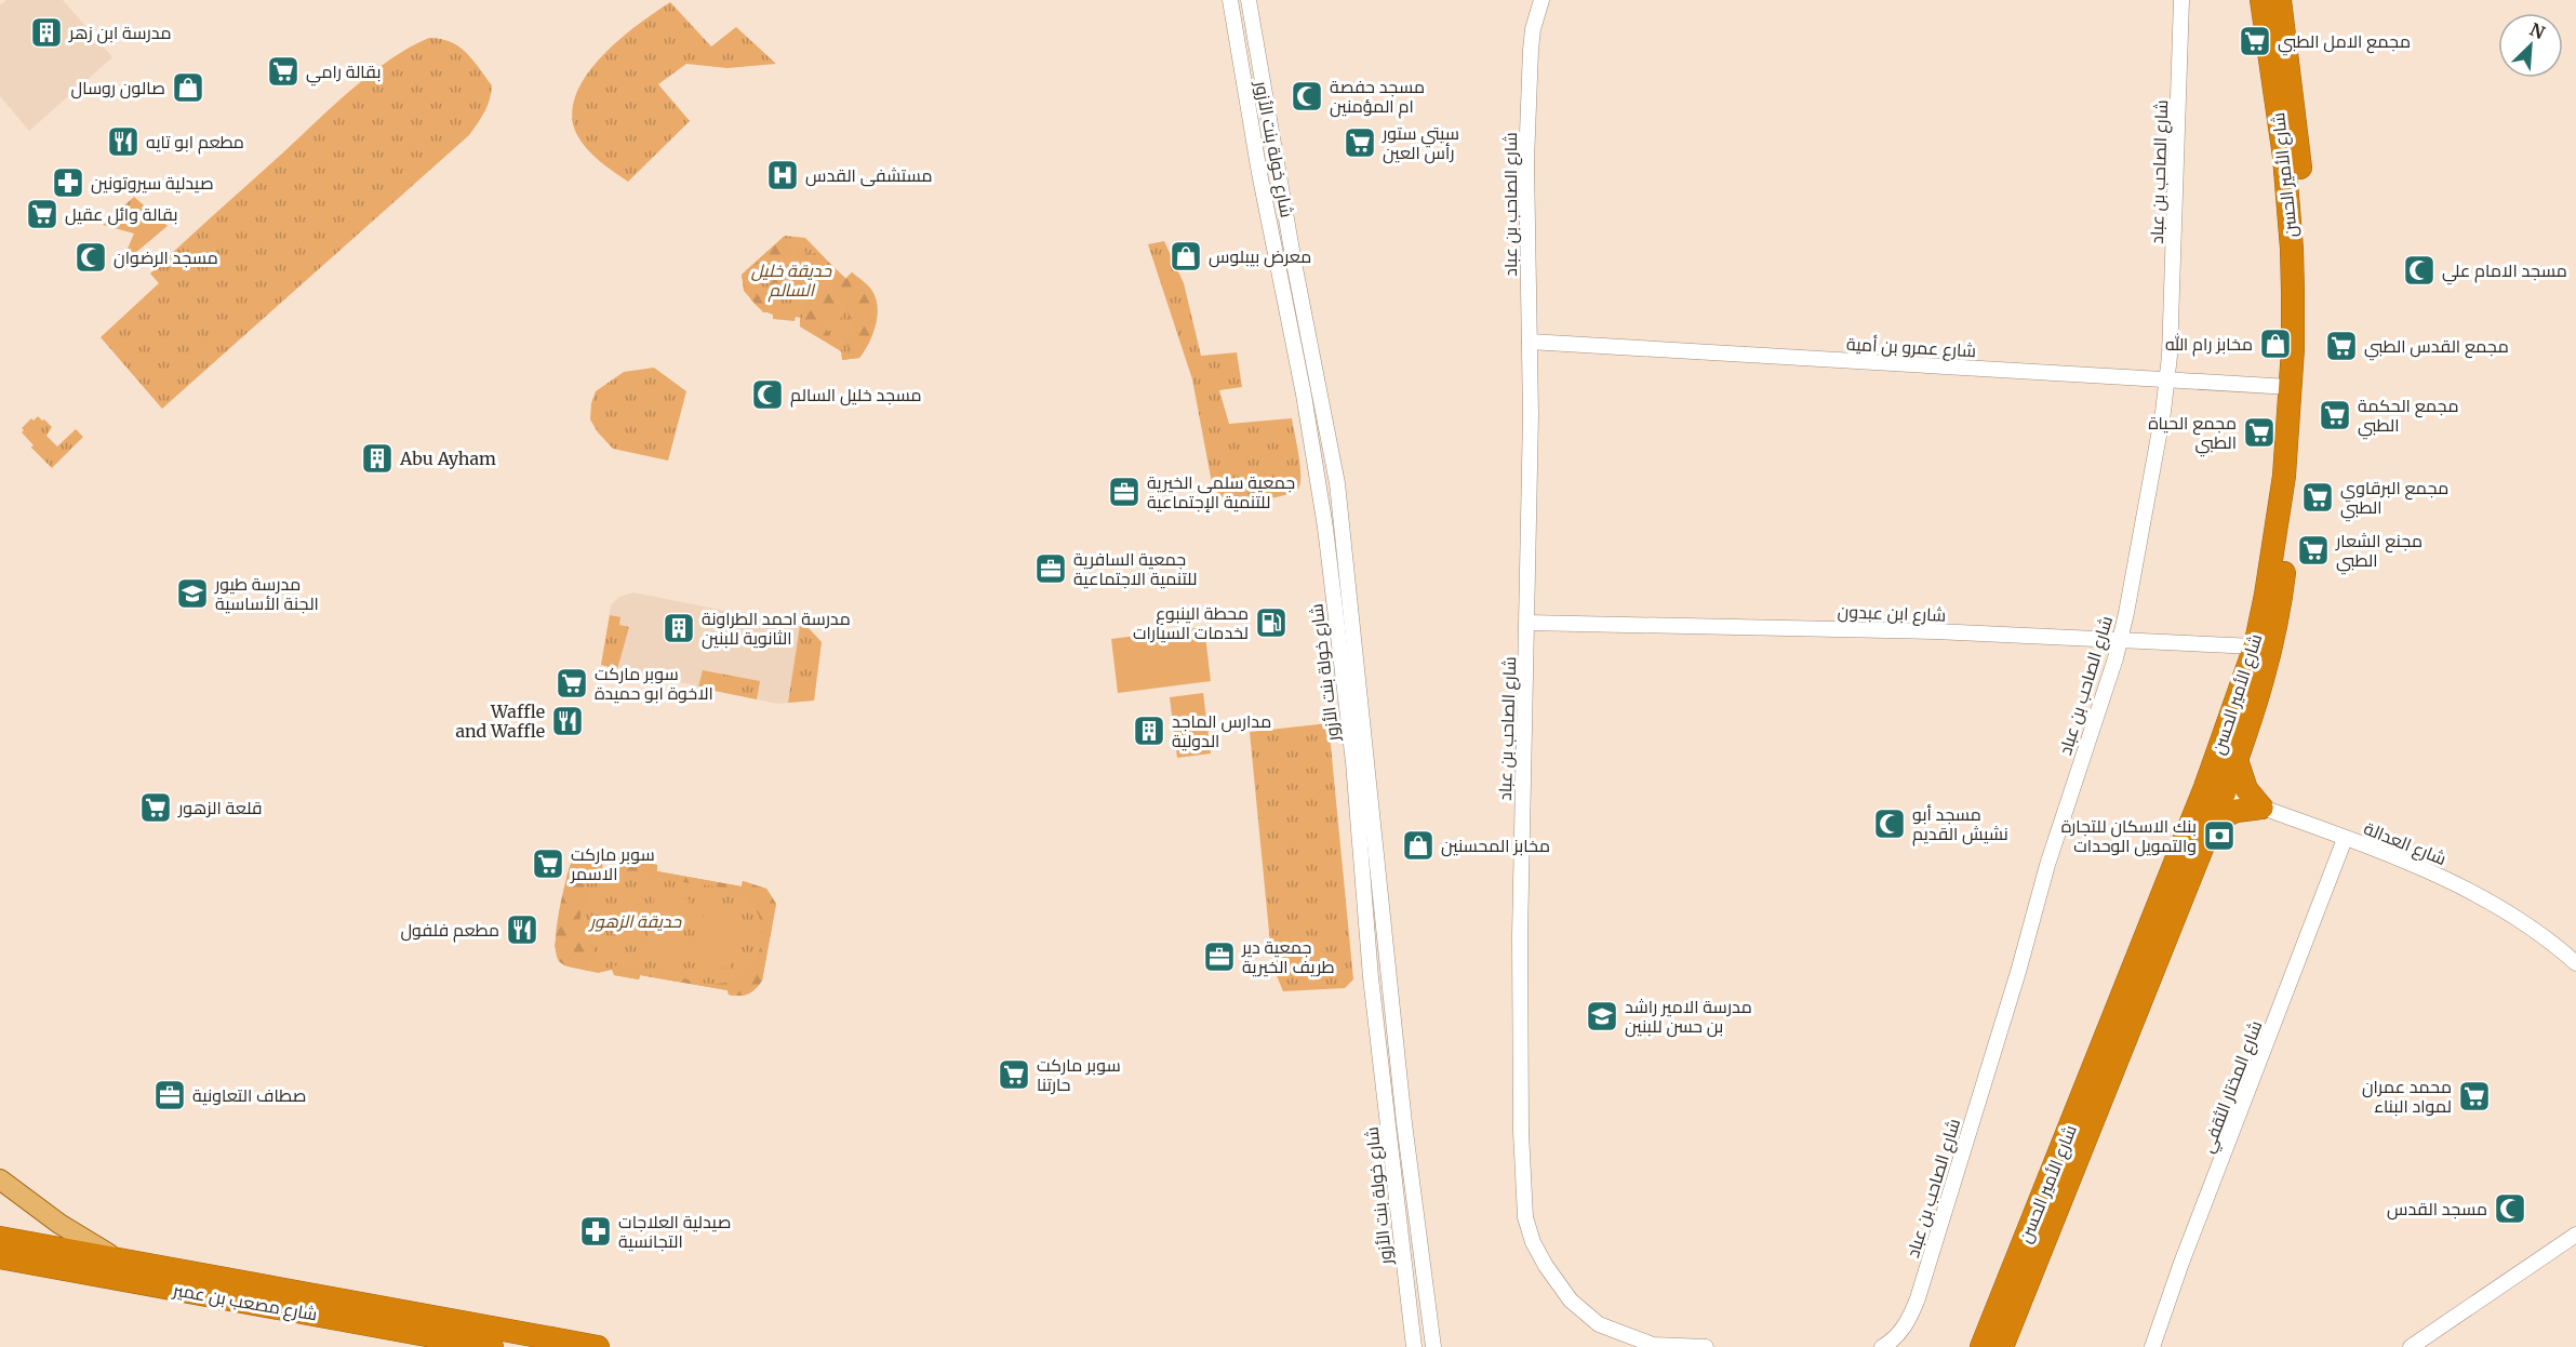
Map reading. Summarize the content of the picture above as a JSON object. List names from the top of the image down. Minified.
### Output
{"streets":{"highway":["شارع الأمير الحسن","شارع مصعب بن عمير"],"street":["شارع خولة بنت الأزور","شارع الصاحب بن عباد","شارع عمرو بن أمية","شارع ابن عبدون","شارع العدالة","شارع المختار الثقفي"]},"crossings":[["شارع الصاحب بن عباد","شارع عمرو بن أمية"],["شارع الصاحب بن عباد","شارع ابن عبدون"],["شارع الأمير الحسن","شارع عمرو بن أمية"],["شارع الأمير الحسن","شارع ابن عبدون"],["شارع الأمير الحسن","شارع العدالة"],["شارع العدالة","شارع المختار الثقفي"]],"parks":["حديقة خليل السالم","حديقة الزهور"],"places":{"building":["مدرسة ابن زهر","Abu Ayham","مدرسة احمد الطراونة الثانوية للبنين","مدارس الماجد الدولية"],"supermarket":["مجمع الامل الطبي","بقالة رامي","سيتي ستور رأس العين","بقالة وائل عقيل","مجمع القدس الطبي","مجمع الحكمة الطبي","مجمع الحياة الطبي","مجمع البرقاوي الطبي","مجنع الشعار الطبي","سوبر ماركت الاخوة ابو حميدة","قلعة الزهور","سوبر ماركت الاسمر","سوبر ماركت حارتنا","محمد عمران لمواد البناء"],"shop":["صالون روسال","معرض بيبلوس","مخابز رام الله","مخابز المحسنين"],"mosque":["مسجد حفصة ام المؤمنين","مسجد الرضوان","مسجد الامام علي","مسجد خليل السالم","مسجد أبو نشيش القديم","مسجد القدس"],"restaurant":["مطعم ابو تايه","Waffle and Waffle","مطعم فلفول"],"hospital":["مستشفى القدس"],"pharmacy":["صيدلية سيروتونين","صيدلية العلاجات التجانسية"],"office":["جمعية سلمى الخيرية للتنمية الإجتماعية","جمعية السافرية للتنمية الاجتماعية","جمعية دير طريف الخيرية","صطاف التعاونية"],"school or university":["مدرسة طيور الجنة الأساسية","مدرسة الامير راشد بن حسن للبنين"],"fuel station":["محطة الينبوع لخدمات السيارات"],"bank":["بنك الاسكان للتجارة والتمويل الوحدات"]},"north":"top right"}
